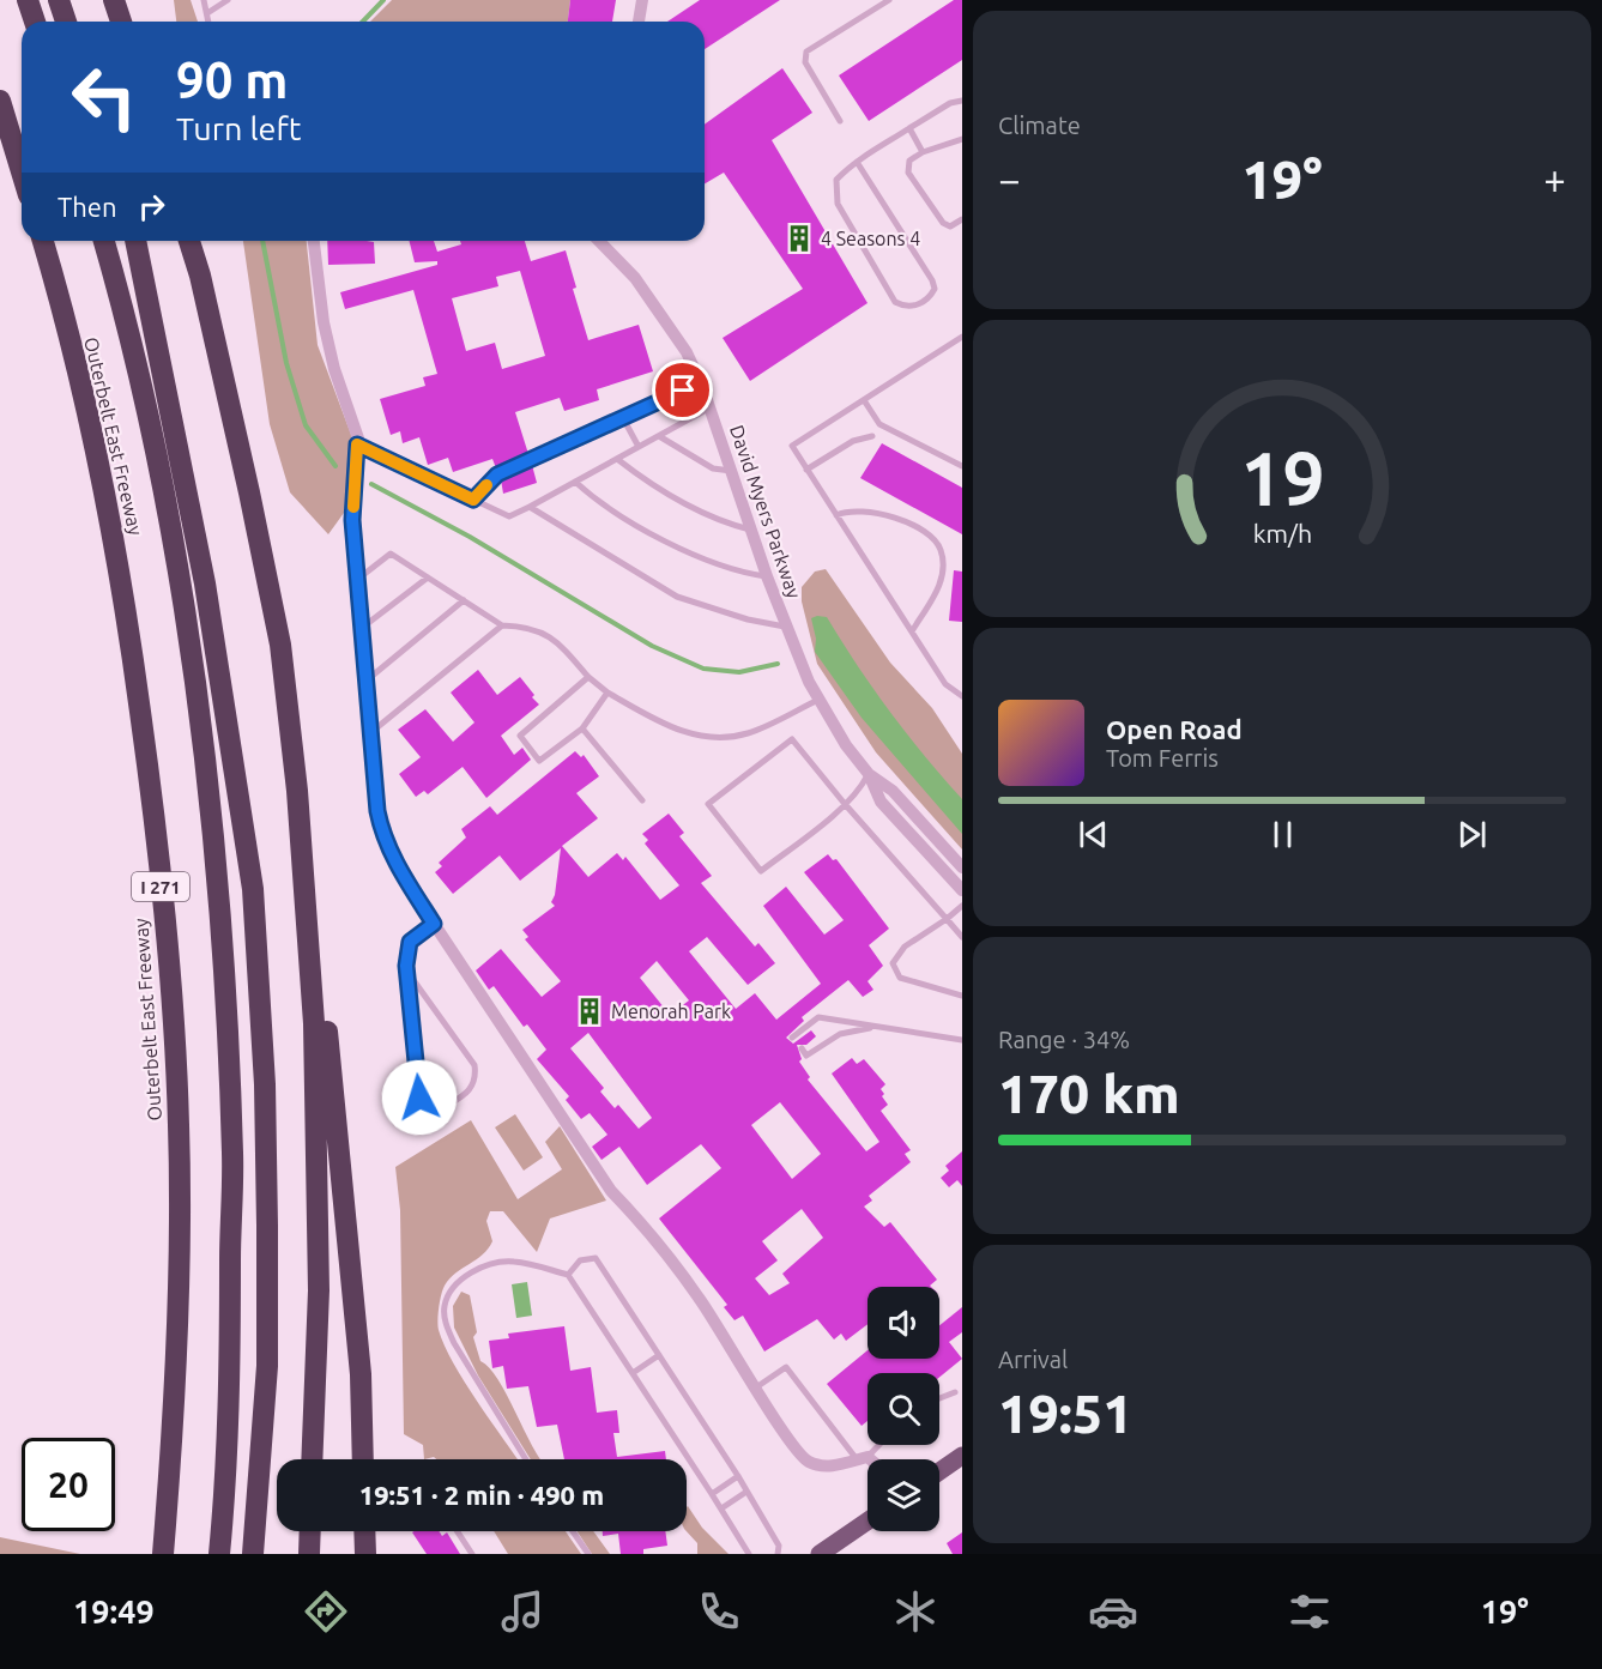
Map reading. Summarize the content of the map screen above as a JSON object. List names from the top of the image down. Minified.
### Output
{"streets":{"highway":["Outerbelt East Freeway","I 271"],"street":["David Myers Parkway"]},"places":{"building":["4 Seasons 4","Menorah Park"]},"page":{"tile":["Climate",["Range · 34%","170 km"],["Arrival","19:51"]],"turn":["90 m","Turn left"],"heat":["−","19°","+"],"then":"Then","song":["Open Road","Tom Ferris"],"limit":"20","trip":"19:51 · 2 min · 490 m","tabs":["19:49","19°"],"gauge":["19","km/h"]}}
